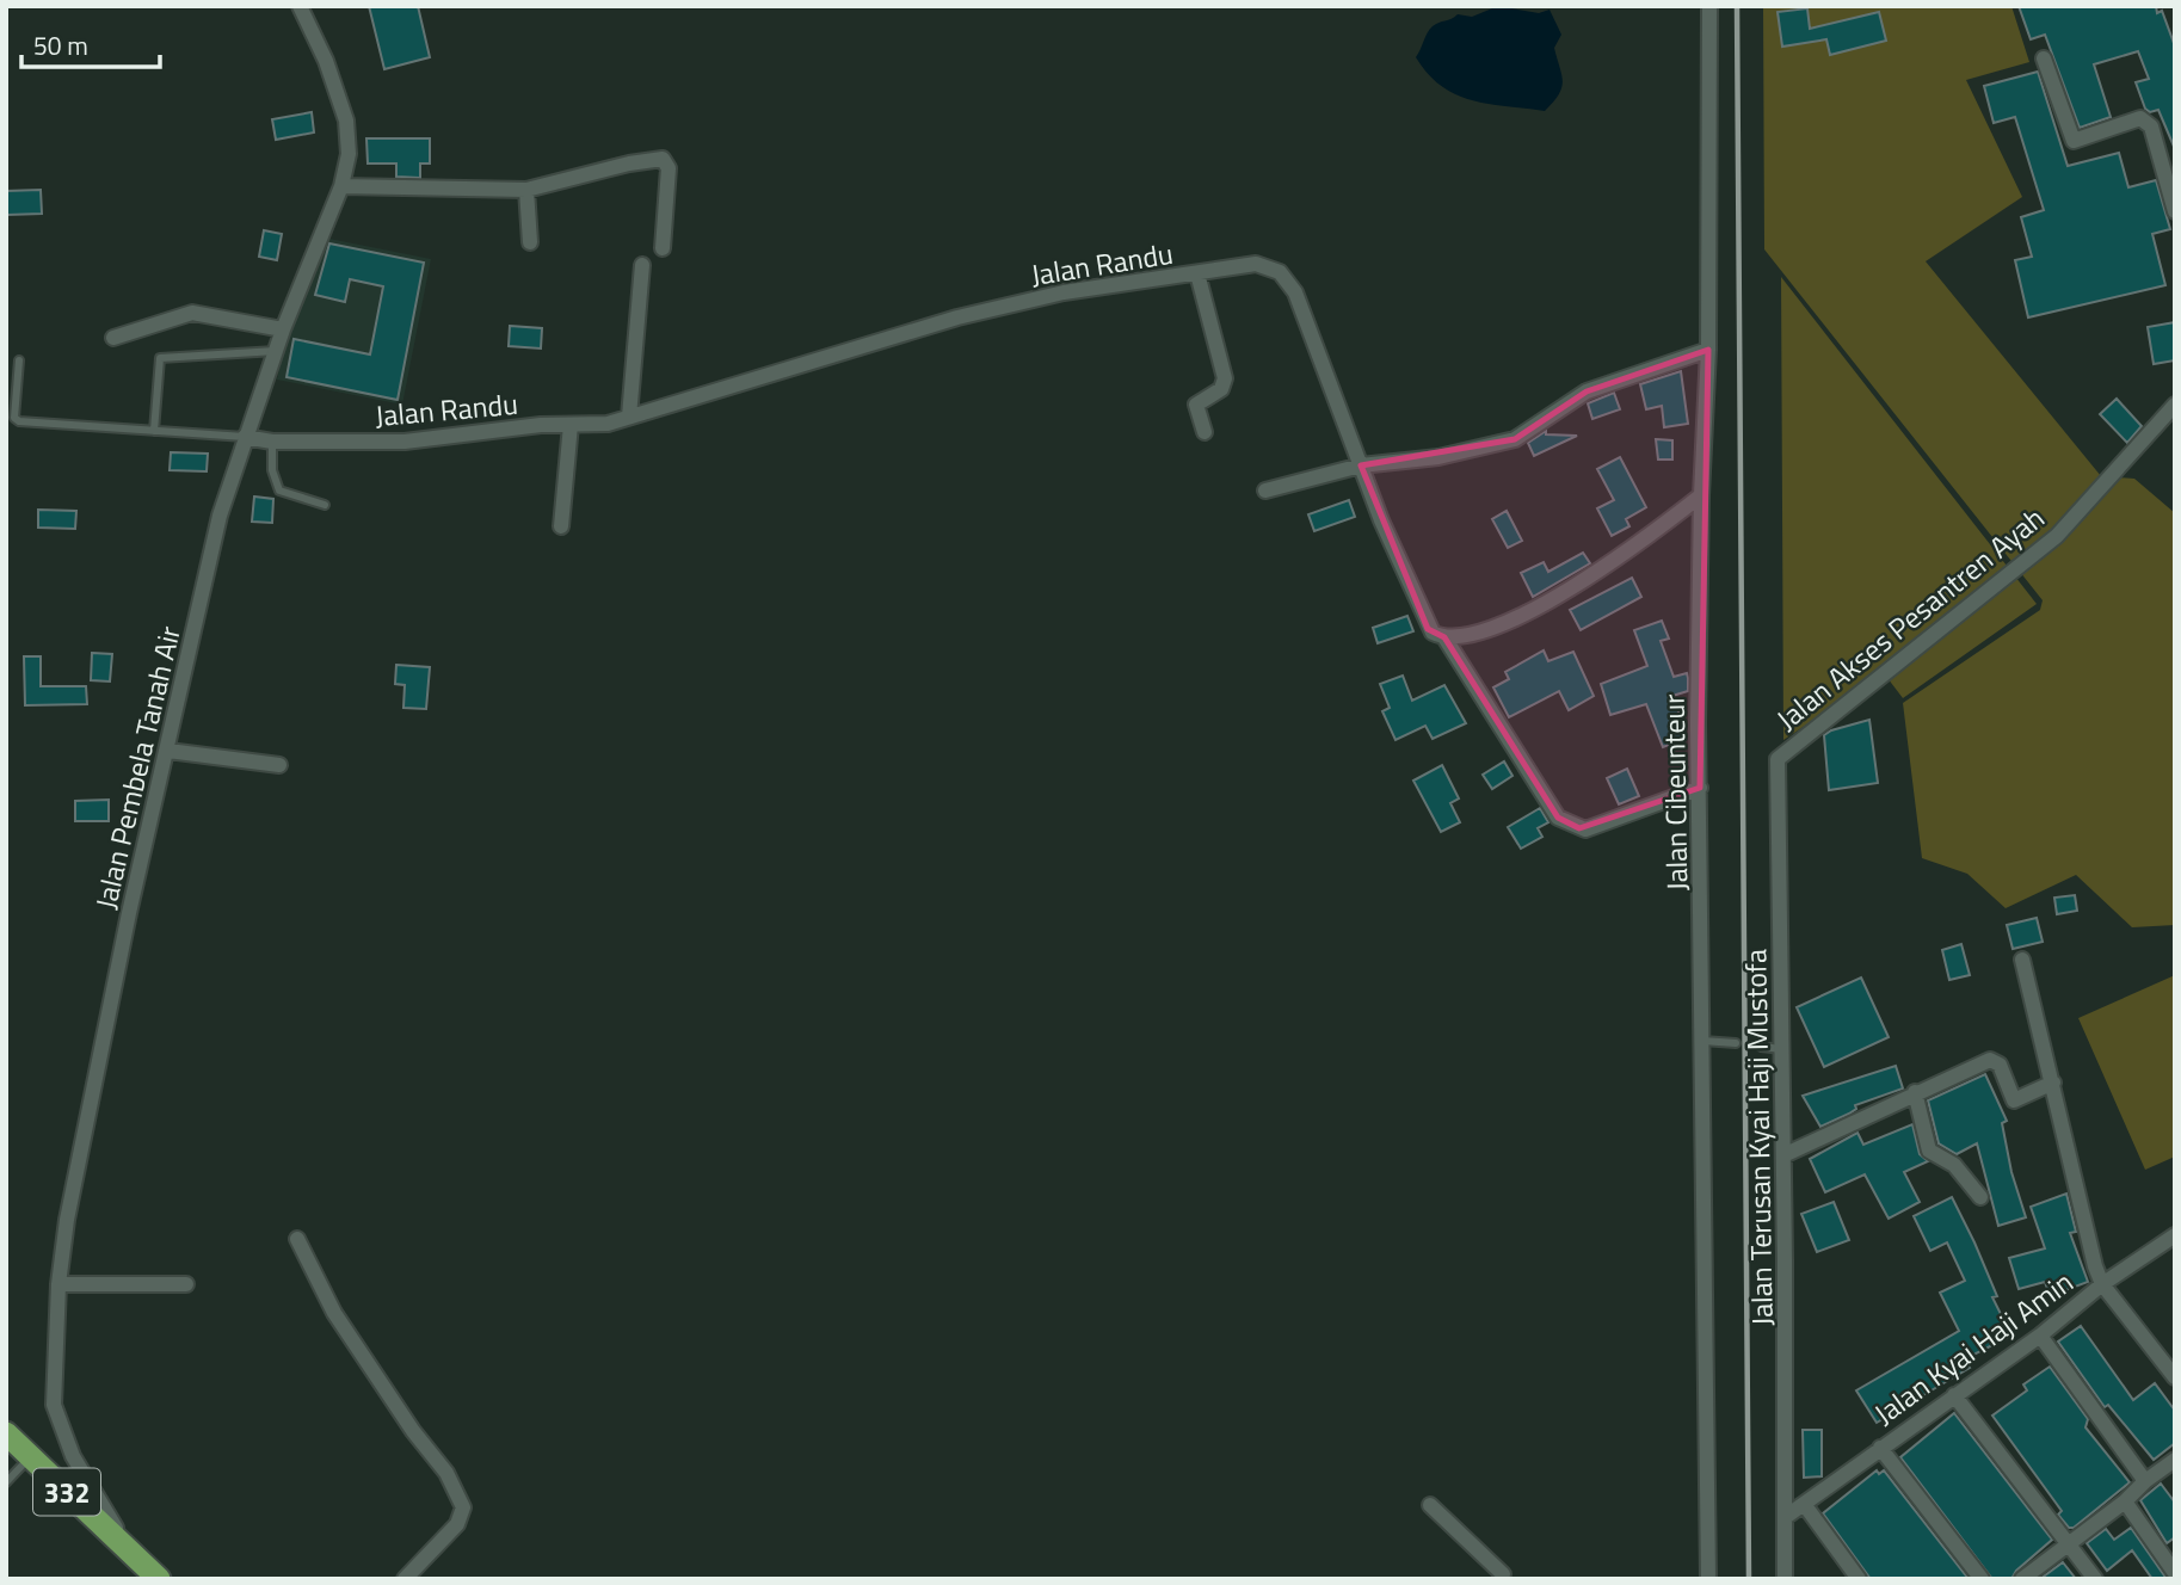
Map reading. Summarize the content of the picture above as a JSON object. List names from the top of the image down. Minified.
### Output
{"streets":{"main road":["332"],"street":["Jalan Randu","Jalan Akses Pesantren Ayah","Jalan Pembela Tanah Air","Jalan Cibeunteur","Jalan Terusan Kyai Haji Mustofa","Jalan Kyai Haji Amin"]},"crossings":[["Jalan Randu","Jalan Pembela Tanah Air"],["Jalan Randu","Jalan Cibeunteur"],["Jalan Akses Pesantren Ayah","Jalan Terusan Kyai Haji Mustofa"],["Jalan Pembela Tanah Air","332"],["Jalan Terusan Kyai Haji Mustofa","Jalan Kyai Haji Amin"]],"scale_bar":"50 m"}
